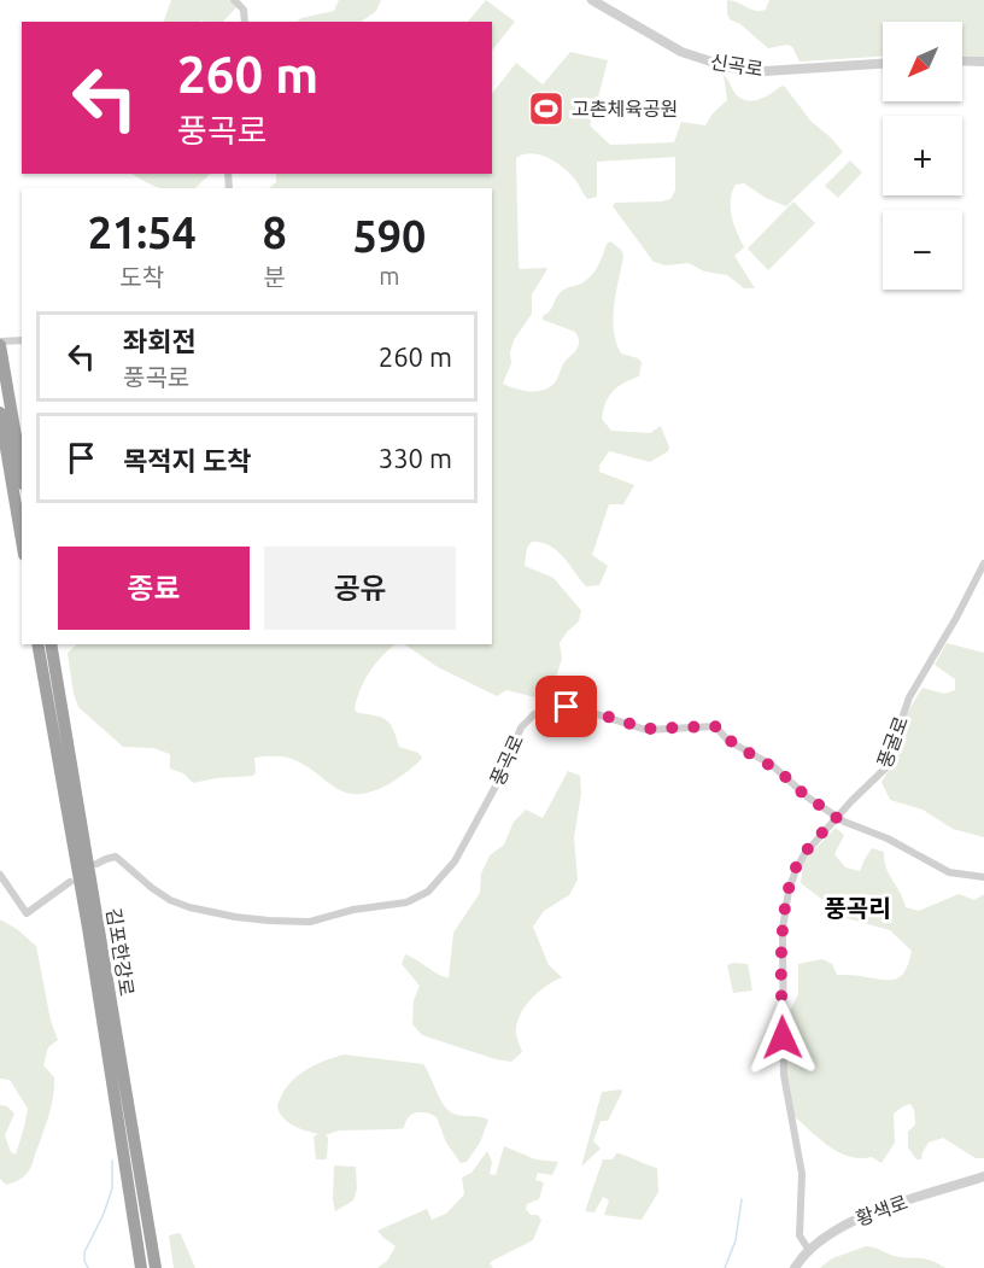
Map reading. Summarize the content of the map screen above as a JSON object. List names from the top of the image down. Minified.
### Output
{"streets":{"highway":["김포한강로"],"street":["신곡로","풍굴로","풍곡로","황색로"]},"crossings":[["풍굴로","풍곡로"],["풍굴로","황색로"]],"districts":["풍곡리"],"places":{"sports":["고촌체육공원"]},"north":"bottom left","page":{"map_buttons":["+","−"],"turn":["260 m","풍곡로"],"eta":["21:54","도착","8","분","590","m"],"list":[{"name":"좌회전","note":"풍곡로","value":"260 m"},{"name":"목적지 도착","value":"330 m"}],"buttons":["종료","공유"]}}
